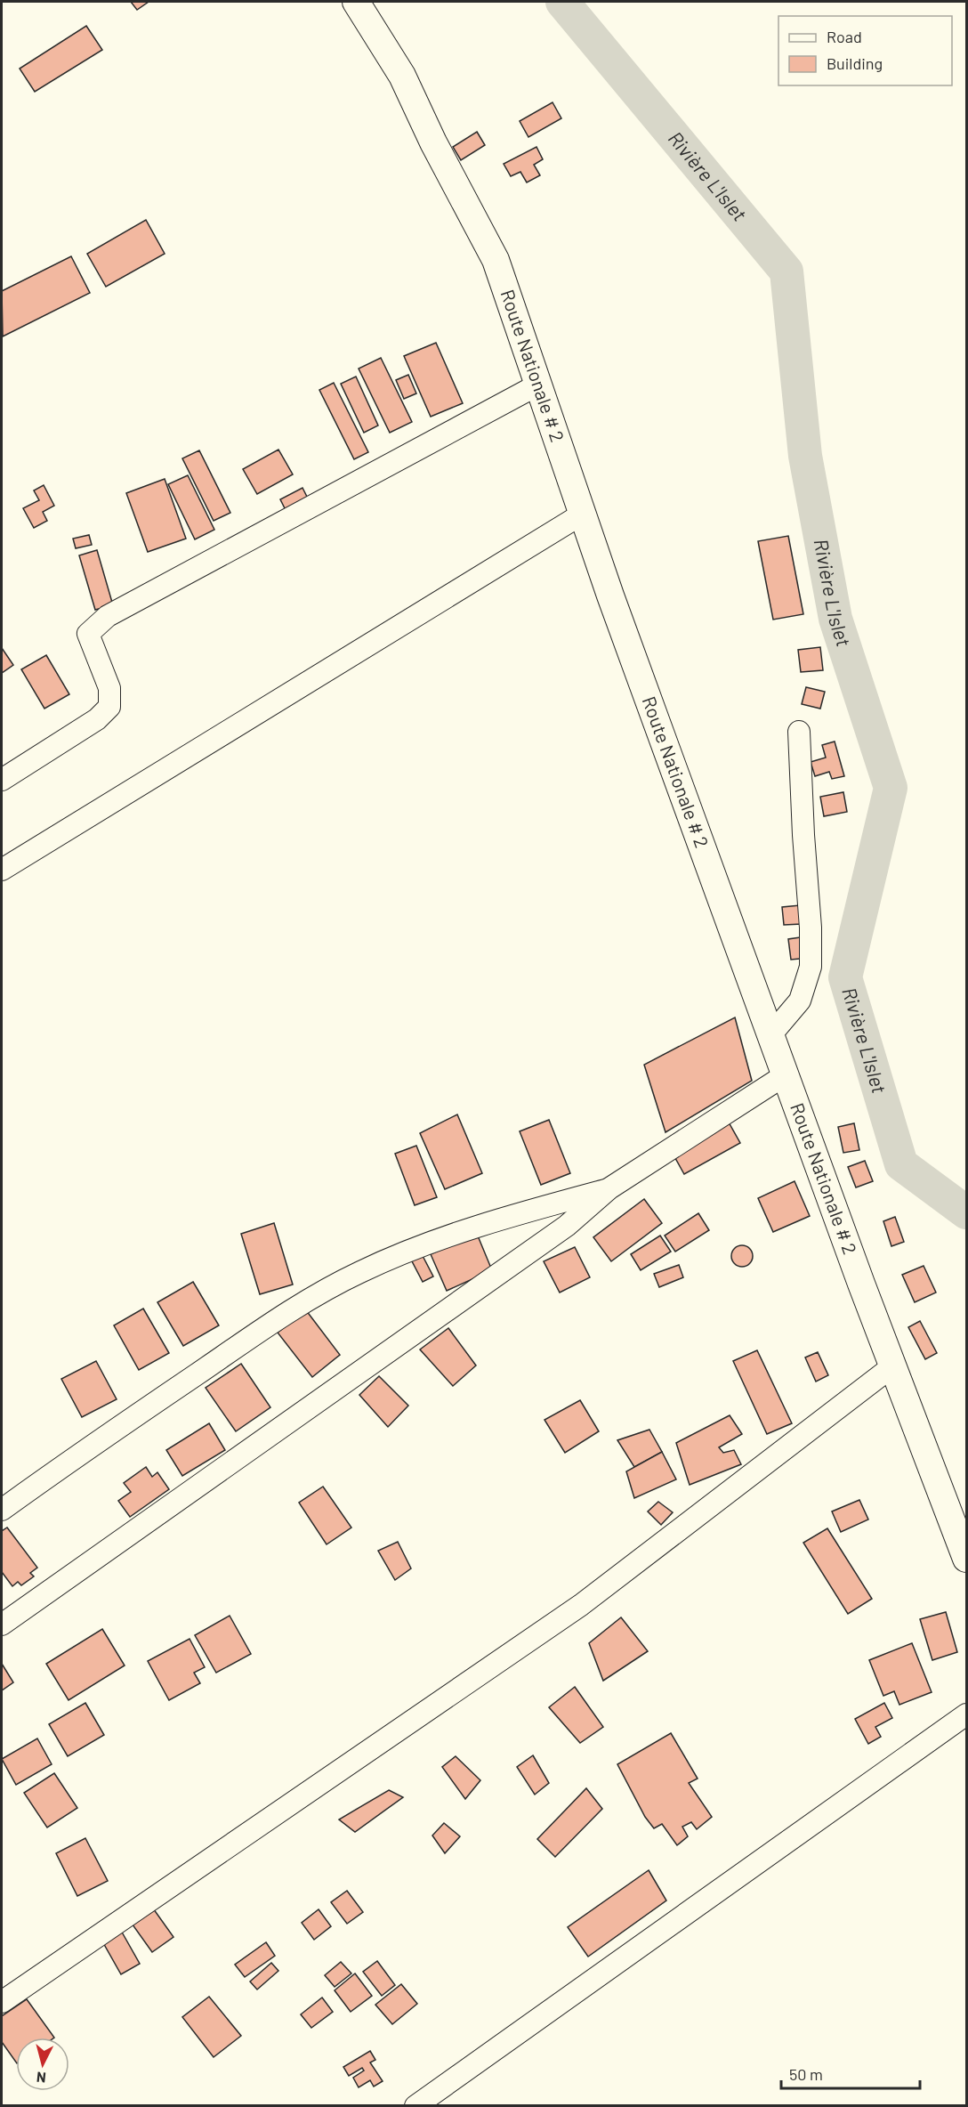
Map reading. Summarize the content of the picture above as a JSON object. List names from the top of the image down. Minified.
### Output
{"streets":{"main road":["Route Nationale # 2"]},"water":["Rivière L'Islet"],"legend":["Road","Building"],"scale_bar":"50 m","north":"bottom"}
